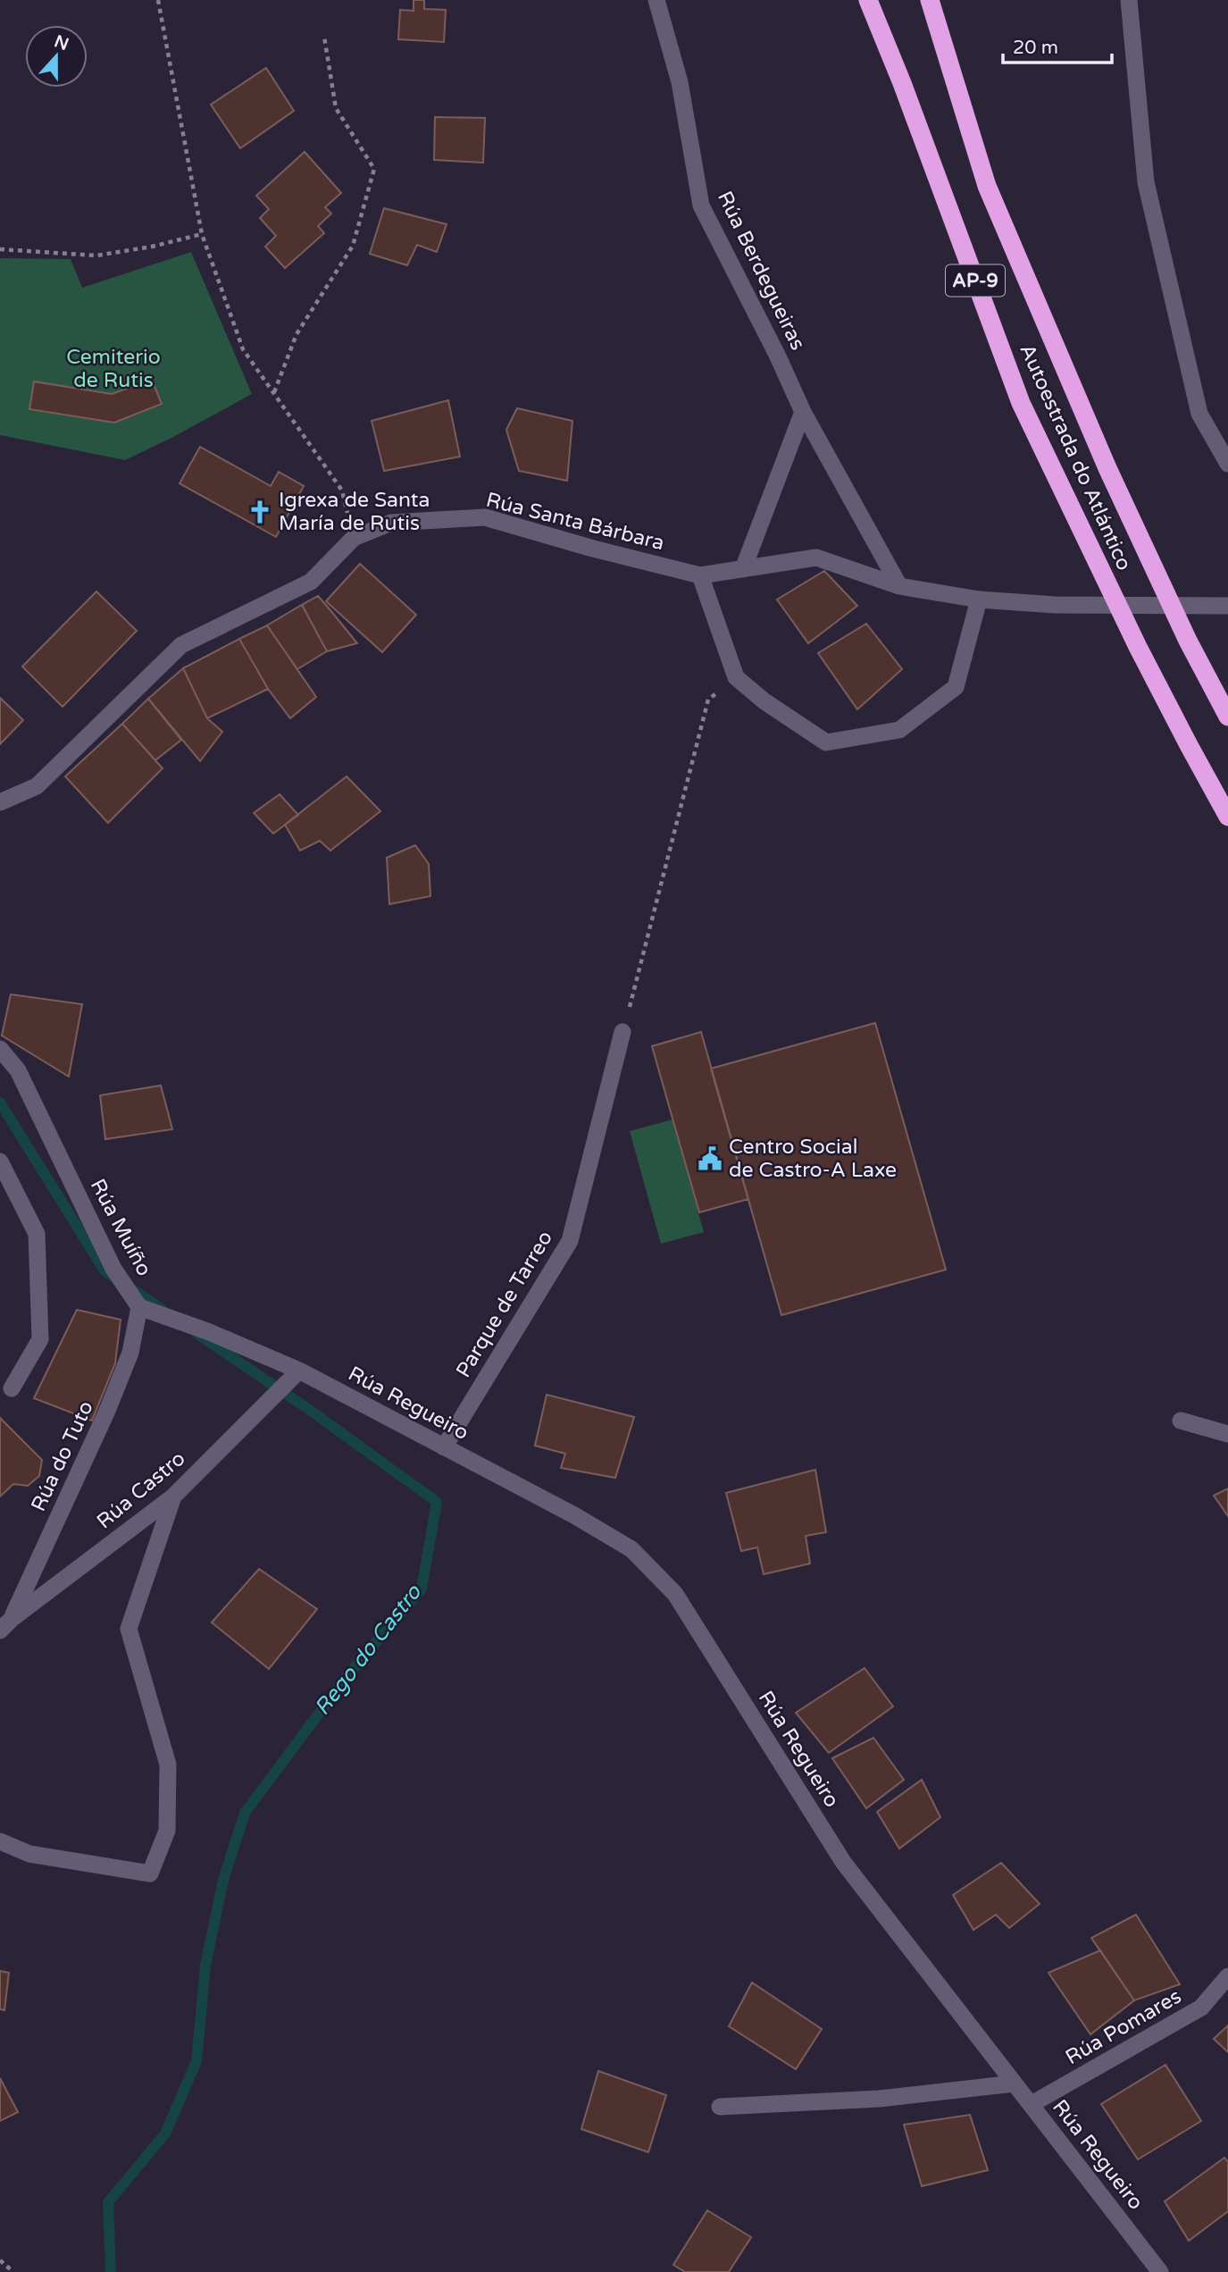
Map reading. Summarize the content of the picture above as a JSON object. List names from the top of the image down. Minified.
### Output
{"streets":{"highway":["AP-9","Autoestrada do Atlántico"],"street":["Rúa Berdegueiras","Rúa Santa Bárbara","Rúa Muíño","Parque de Tarreo","Rúa Regueiro","Rúa do Tuto","Rúa Castro","Rúa Pomares"]},"crossings":[["Rúa Berdegueiras","Rúa Santa Bárbara"],["Rúa Muíño","Rúa Regueiro"],["Rúa Muíño","Rúa do Tuto"],["Rúa Muíño","Rúa Castro"],["Parque de Tarreo","Rúa Regueiro"],["Rúa Regueiro","Rúa Castro"],["Rúa Regueiro","Rúa Pomares"],["Rúa do Tuto","Rúa Castro"]],"water":["Rego do Castro"],"parks":["Cemiterio de Rutis"],"places":{"church":["Igrexa de Santa María de Rutis"],"public building":["Centro Social de Castro-A Laxe"]},"scale_bar":"20 m","north":"top"}
